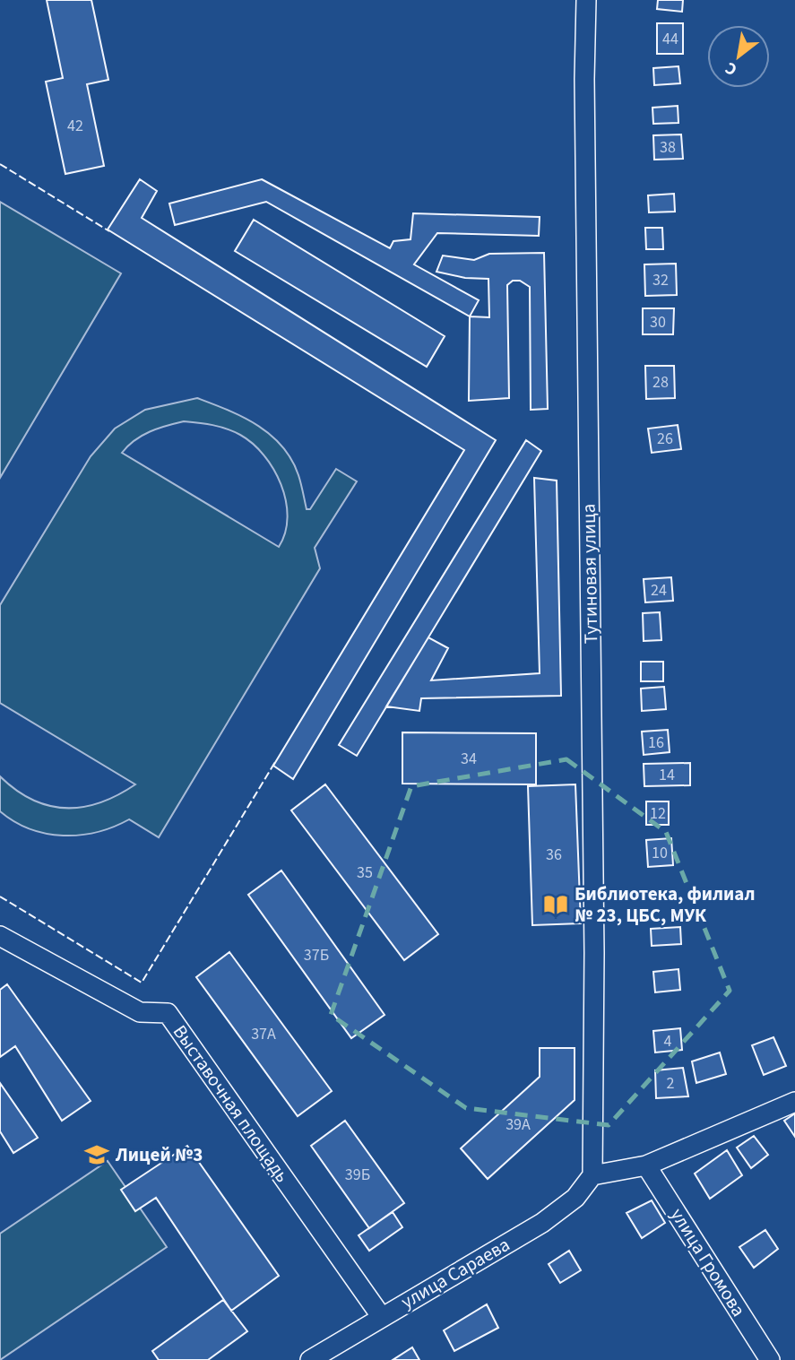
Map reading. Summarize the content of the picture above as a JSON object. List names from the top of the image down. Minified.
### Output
{"streets":{"street":["Тутиновая улица","Выставочная площадь","улица Громова","улица Сараева"]},"crossings":[["Тутиновая улица","улица Сараева"],["Выставочная площадь","улица Сараева"]],"places":{"library":["Библиотека, филиал № 23, ЦБС, МУК"],"school or university":["Лицей №3"]},"house_numbers":["44","42","38","32","30","28","26","24","16","34","14","12","10","36","35","37Б","37А","4","2","39А","39Б"],"north":"bottom left"}
